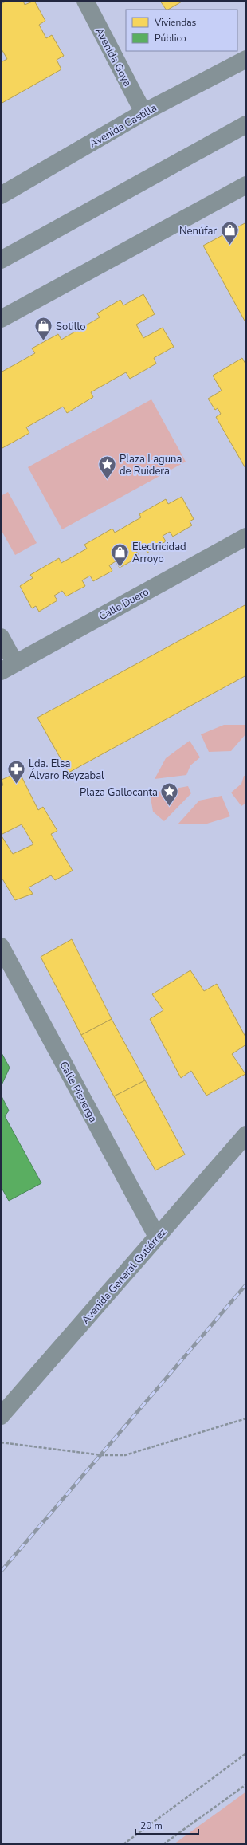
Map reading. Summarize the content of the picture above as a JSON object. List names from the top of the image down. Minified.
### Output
{"streets":{"street":["Avenida Goya","Avenida Castilla","Calle Duero","Calle Pisuerga","Avenida General Gutiérrez"]},"crossings":[["Avenida Goya","Avenida Castilla"],["Calle Pisuerga","Avenida General Gutiérrez"]],"places":{"shop":["Nenúfar","Sotillo","Electricidad Arroyo"],"place":["Plaza Laguna de Ruidera","Plaza Gallocanta"],"pharmacy":["Lda. Elsa Álvaro Reyzabal"]},"legend":["Viviendas","Público"],"scale_bar":"20 m"}
